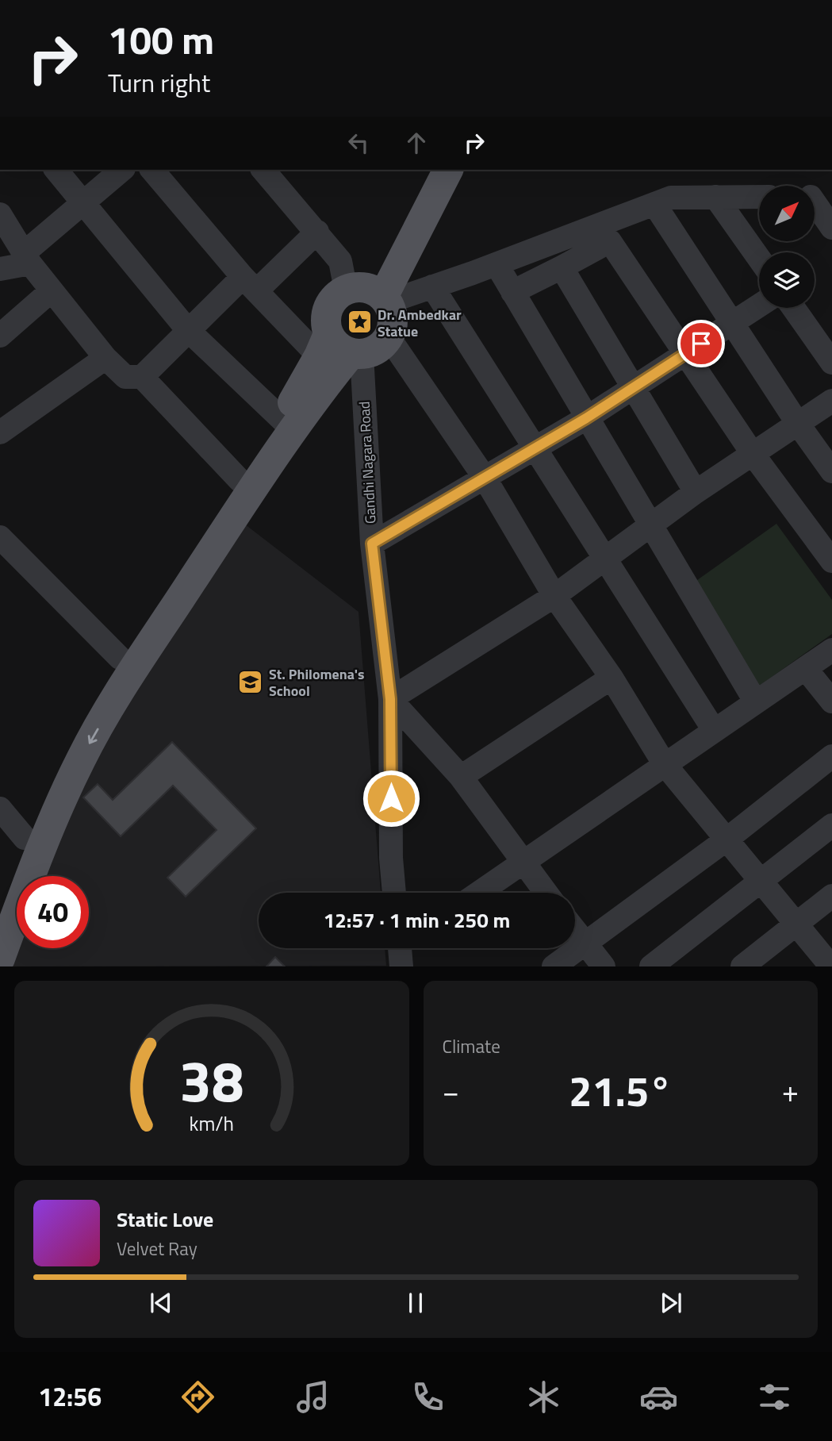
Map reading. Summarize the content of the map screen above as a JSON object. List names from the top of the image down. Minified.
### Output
{"streets":{"street":["Gandhi Nagara Road"]},"places":{"place":["Dr. Ambedkar Statue"],"school or university":["St. Philomena's School"]},"north":"top right","page":{"turn":["100 m","Turn right"],"limit":"40","trip":"12:57 · 1 min · 250 m","tile":"Climate","heat":["−","21.5°","+"],"song":["Static Love","Velvet Ray"],"tabs":"12:56","gauge":["38","km/h"]}}
